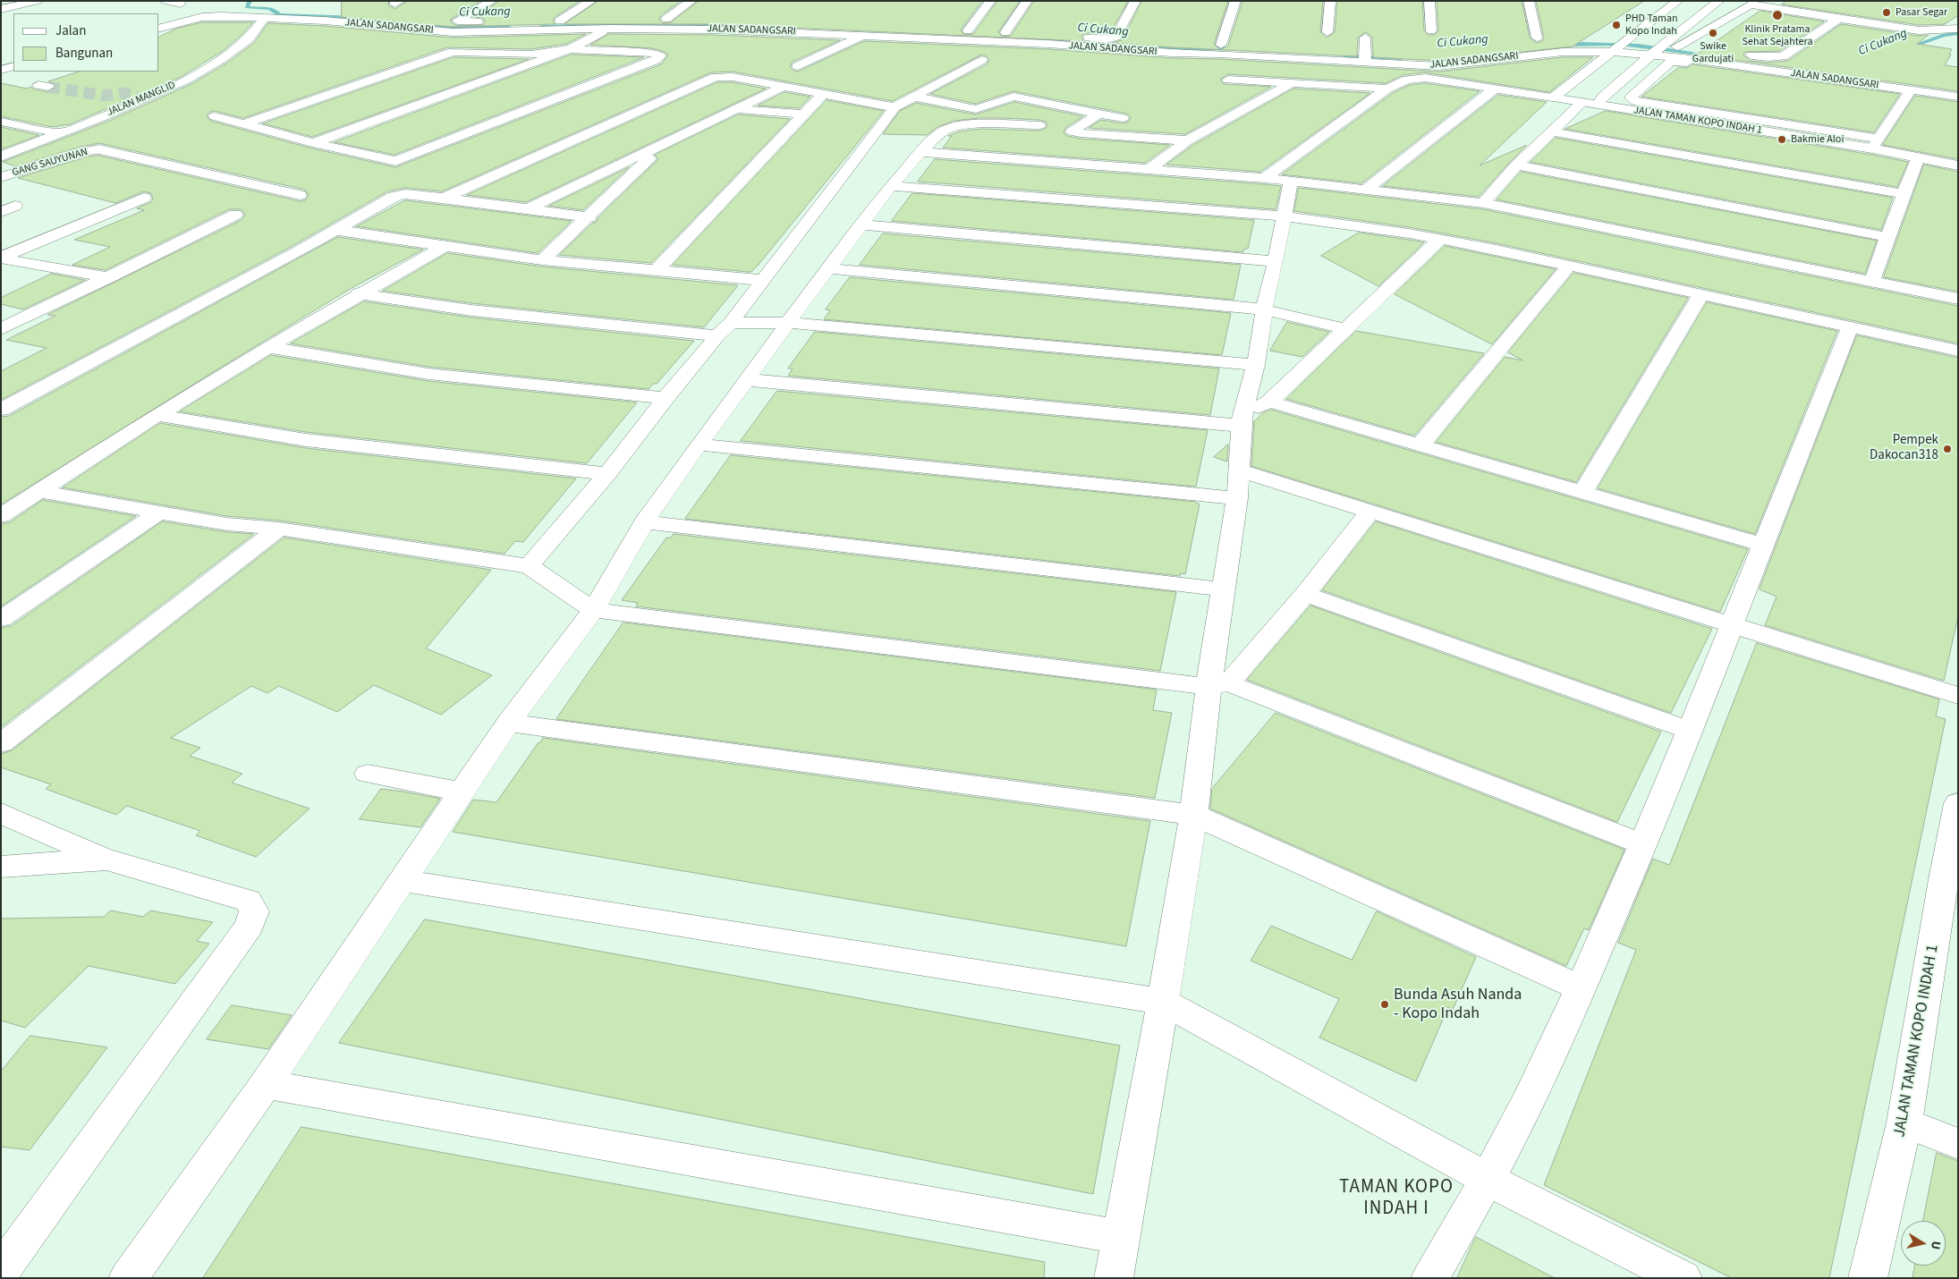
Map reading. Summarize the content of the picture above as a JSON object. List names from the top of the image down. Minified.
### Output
{"streets":{"street":["JALAN SADANGSARI","JALAN MANGLID","JALAN TAMAN KOPO INDAH 1","GANG SAUYUNAN"]},"crossings":[["JALAN SADANGSARI","JALAN MANGLID"]],"districts":["TAMAN KOPO INDAH I"],"water":["Ci Cukang"],"places":["Pasar Segar","Klinik Pratama Sehat Sejahtera","PHD Taman Kopo Indah","Swike Gardujati","Bakmie Aloi","Pempek Dakocan318","Bunda Asuh Nanda - Kopo Indah"],"legend":["Jalan","Bangunan"],"north":"right"}
